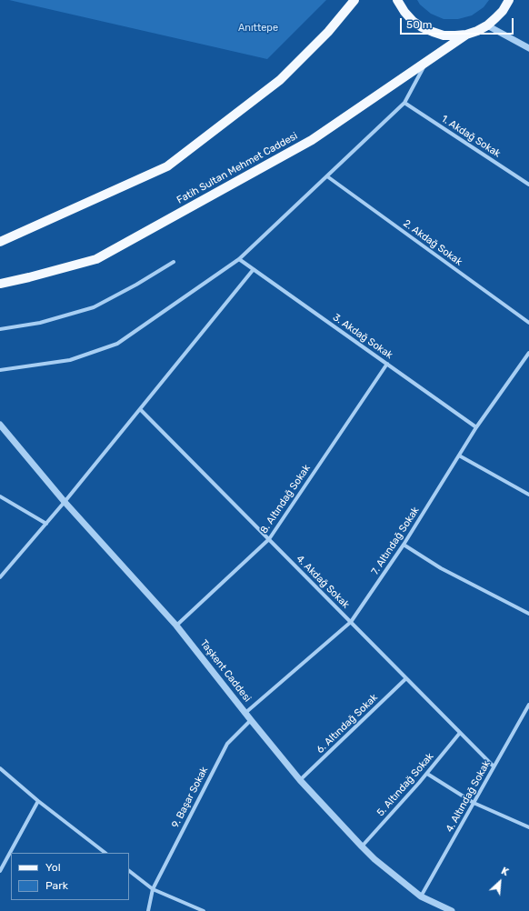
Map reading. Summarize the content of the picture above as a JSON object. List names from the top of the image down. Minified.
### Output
{"streets":{"main road":["Fatih Sultan Mehmet Caddesi"],"street":["1. Akdağ Sokak","2. Akdağ Sokak","3. Akdağ Sokak","8. Altındağ Sokak","7. Altındağ Sokak","4. Akdağ Sokak","Taşkent Caddesi","6. Altındağ Sokak","5. Altındağ Sokak","4. Altındağ Sokak","9. Başar Sokak"]},"crossings":[["3. Akdağ Sokak","8. Altındağ Sokak"],["3. Akdağ Sokak","7. Altındağ Sokak"],["8. Altındağ Sokak","4. Akdağ Sokak"],["8. Altındağ Sokak","Taşkent Caddesi"],["7. Altındağ Sokak","4. Akdağ Sokak"],["7. Altındağ Sokak","Taşkent Caddesi"],["4. Akdağ Sokak","6. Altındağ Sokak"],["4. Akdağ Sokak","5. Altındağ Sokak"],["4. Akdağ Sokak","4. Altındağ Sokak"],["Taşkent Caddesi","6. Altındağ Sokak"],["Taşkent Caddesi","5. Altındağ Sokak"],["Taşkent Caddesi","4. Altındağ Sokak"],["Taşkent Caddesi","9. Başar Sokak"]],"parks":["Anıttepe"],"legend":["Yol","Park"],"scale_bar":"50 m","north":"top right"}
